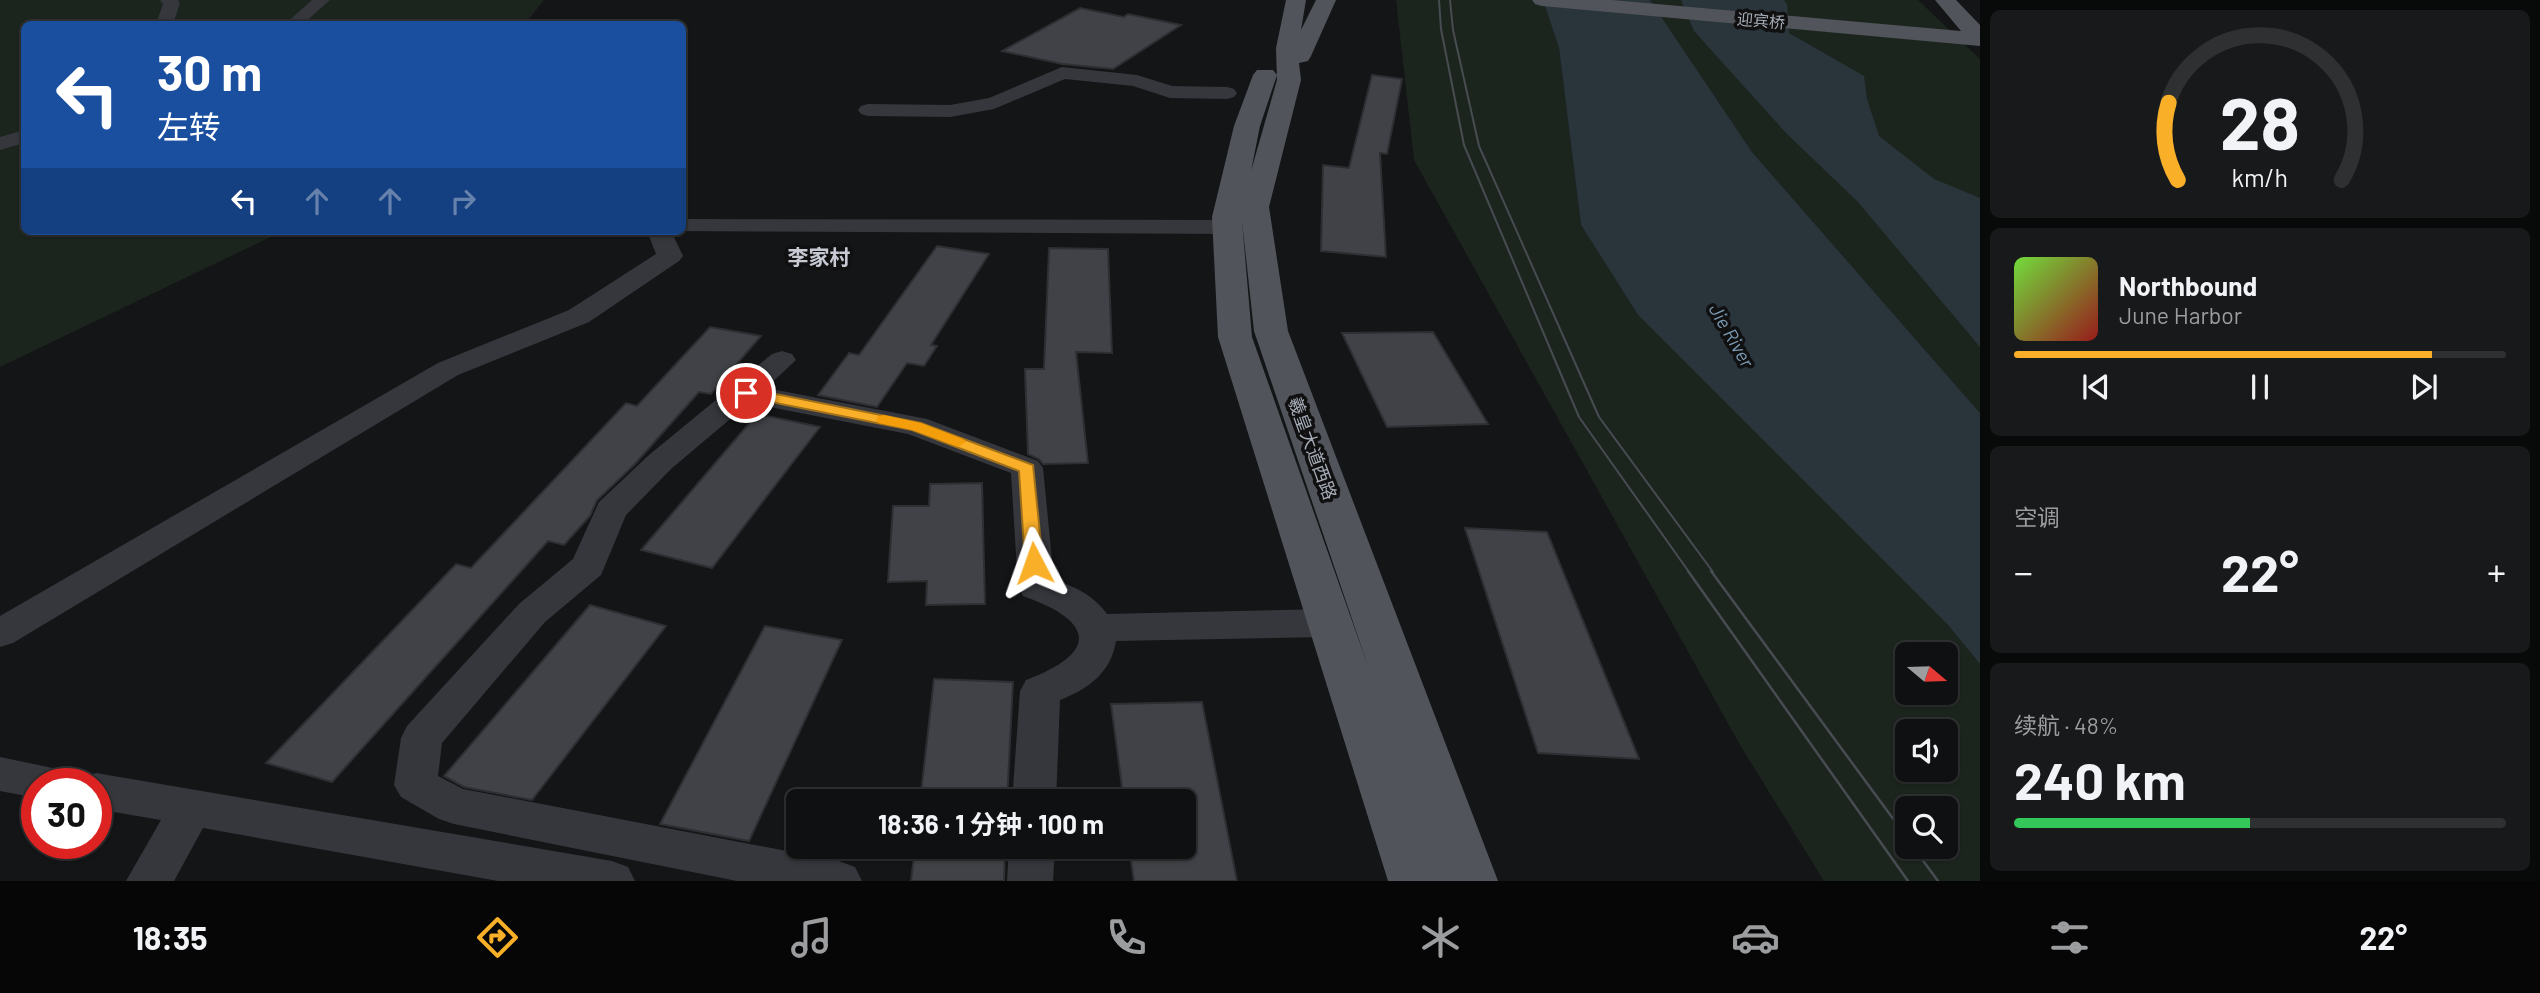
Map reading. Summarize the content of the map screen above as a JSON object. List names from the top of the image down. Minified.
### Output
{"streets":{"main road":["迎宾桥","羲皇大道西路"]},"districts":["李家村"],"water":["Jie River"],"north":"right","page":{"turn":["30 m","左转"],"song":["Northbound","June Harbor"],"tile":["空调",["续航 · 48%","240 km"]],"heat":["−","22°","+"],"limit":"30","trip":"18:36 · 1 分钟 · 100 m","tabs":["18:35","22°"],"gauge":["28","km/h"]}}
